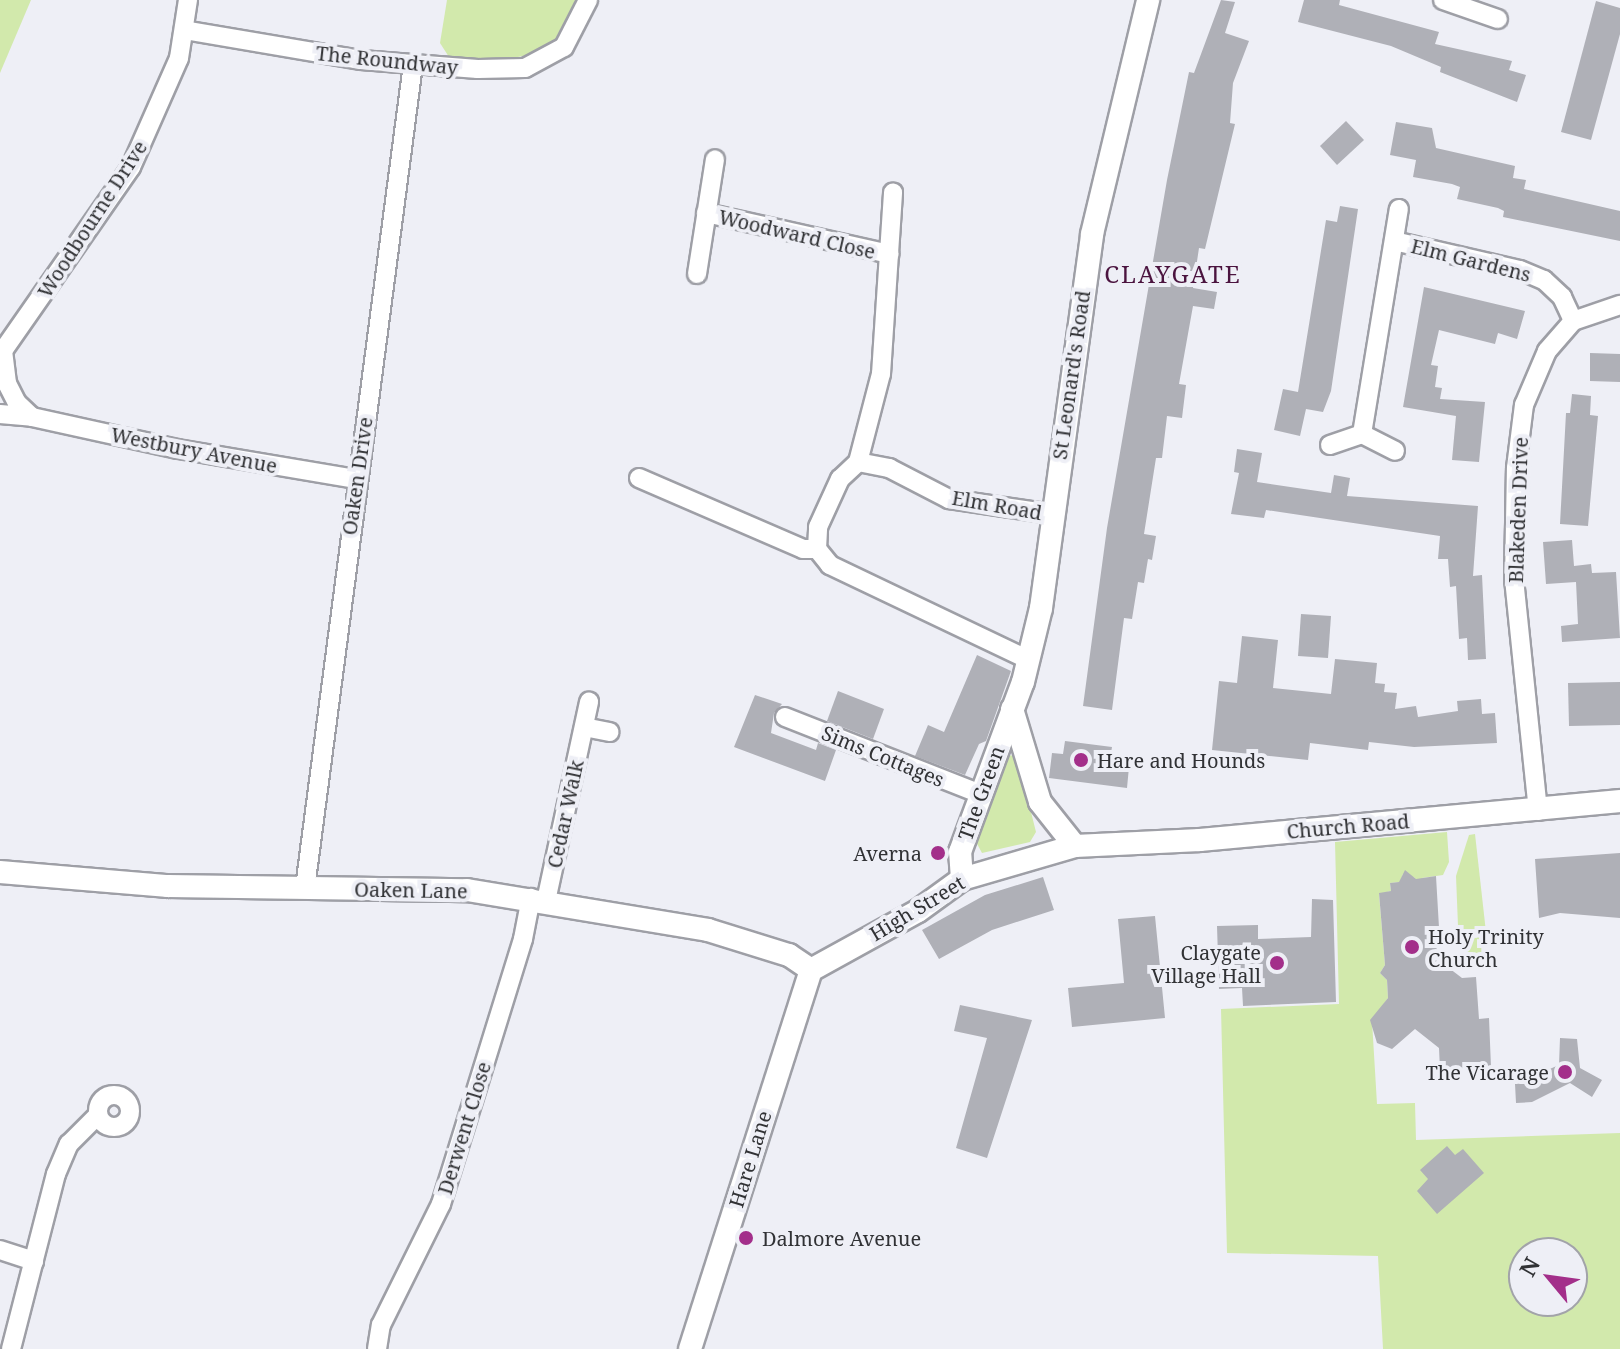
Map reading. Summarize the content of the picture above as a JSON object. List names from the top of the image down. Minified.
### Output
{"streets":{"street":["The Roundway","Woodbourne Drive","Woodward Close","Elm Gardens","St Leonard's Road","Westbury Avenue","Oaken Drive","Elm Road","Blakeden Drive","Sims Cottages","The Green","Cedar Walk","Church Road","Oaken Lane","High Street","Derwent Close","Hare Lane"]},"crossings":[["The Roundway","Woodbourne Drive"],["The Roundway","Oaken Drive"],["Woodward Close","Elm Road"],["Elm Gardens","Blakeden Drive"],["St Leonard's Road","Elm Road"],["St Leonard's Road","The Green"],["Westbury Avenue","Oaken Drive"],["Oaken Drive","Oaken Lane"],["Blakeden Drive","Church Road"],["Sims Cottages","The Green"],["The Green","Church Road"],["The Green","High Street"],["Cedar Walk","Oaken Lane"],["Cedar Walk","Derwent Close"],["Church Road","High Street"],["Oaken Lane","High Street"],["Oaken Lane","Derwent Close"],["Oaken Lane","Hare Lane"],["High Street","Hare Lane"]],"districts":["CLAYGATE"],"places":["Hare and Hounds","Averna","Holy Trinity Church","Claygate Village Hall","The Vicarage","Dalmore Avenue"],"north":"top left"}
